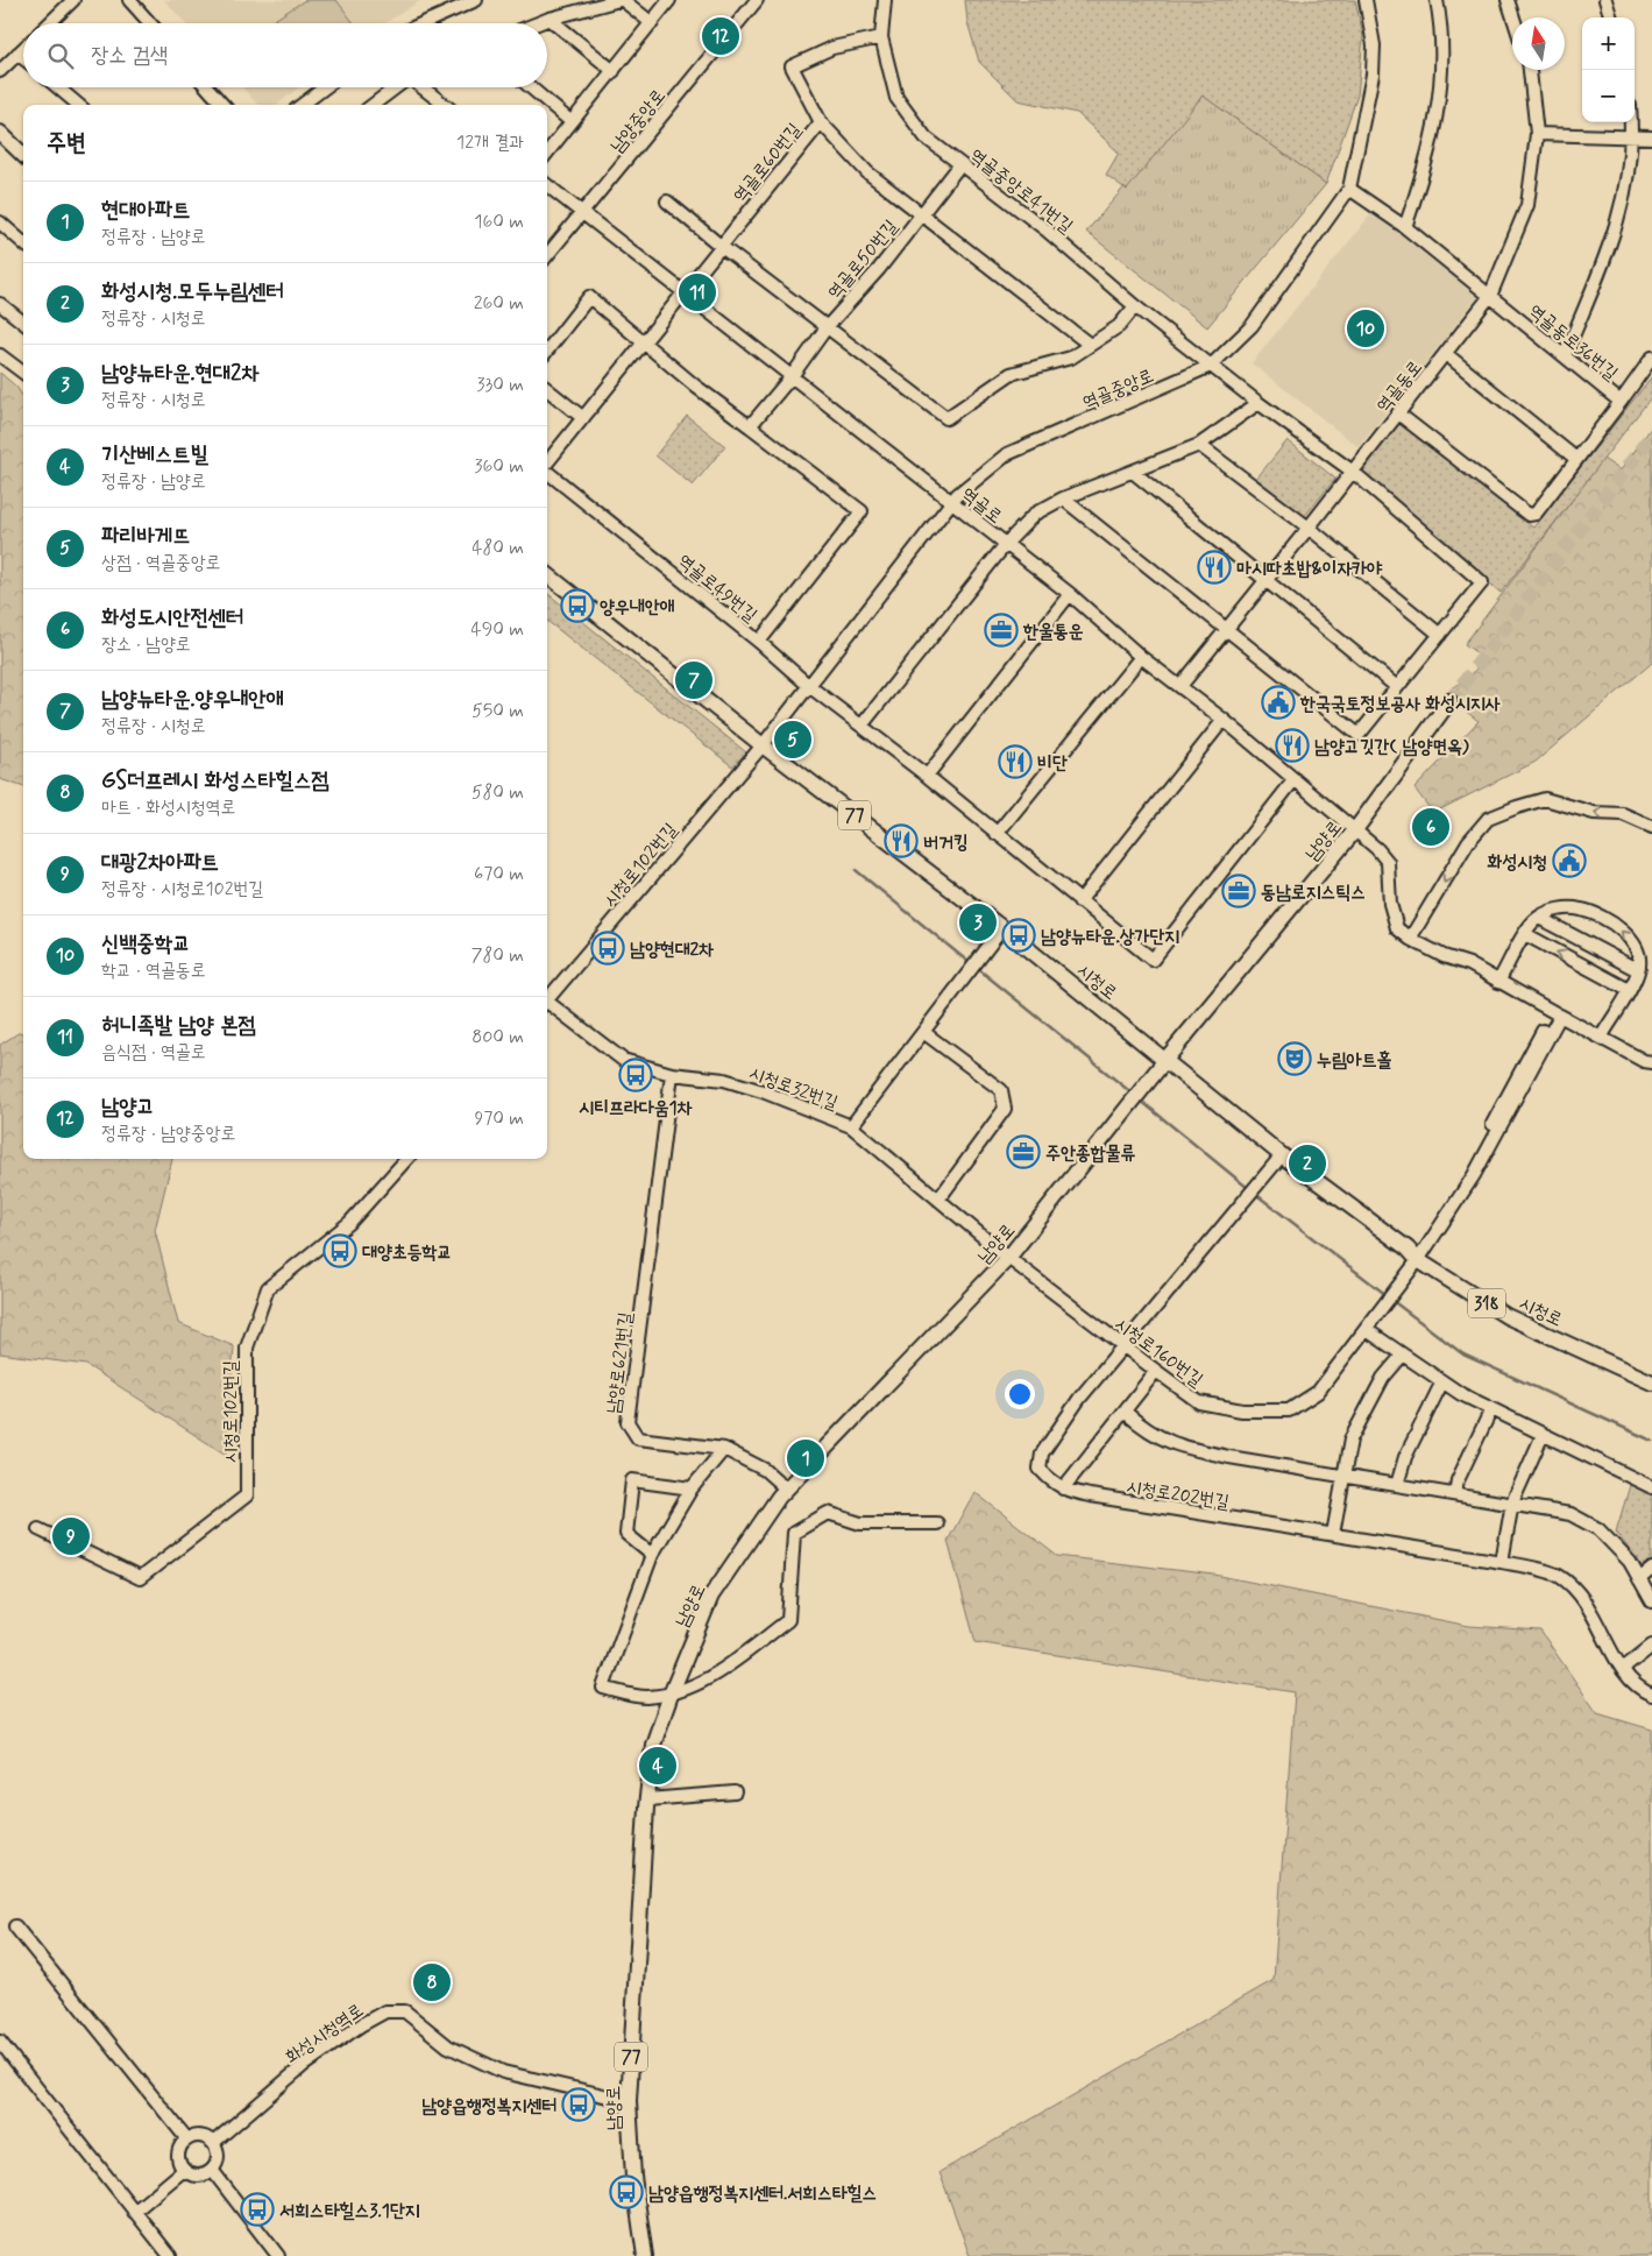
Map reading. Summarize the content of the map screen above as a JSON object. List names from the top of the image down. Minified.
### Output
{"streets":{"main road":["77","남양로","시청로","318"],"street":["남양중앙로","역골로60번길","역골중앙로41번길","역골로50번길","역골동로36번길","역골동로","역골중앙로","역골로","역골로49번길","시청로102번길","시청로32번길","시청로160번길","남양로621번길","시청로202번길","화성시청역로"]},"crossings":[["남양중앙로","역골로"],["역골로60번길","역골중앙로41번길"],["역골로60번길","역골로"],["역골로60번길","역골로49번길"],["역골중앙로41번길","역골로50번길"],["역골중앙로41번길","역골동로"],["역골중앙로41번길","역골중앙로"],["역골로50번길","역골로"],["역골동로36번길","역골동로"],["역골동로36번길","역골중앙로"],["역골동로","역골로"],["역골중앙로","역골로"],["역골중앙로","시청로102번길"],["역골중앙로","시청로"],["역골로","역골로49번길"],["역골로","남양로"],["남양로","시청로"],["남양로","시청로32번길"],["남양로","시청로160번길"],["남양로","화성시청역로"],["시청로102번길","시청로"],["시청로","시청로160번길"],["시청로","시청로202번길"],["시청로32번길","시청로160번길"],["시청로32번길","남양로621번길"],["시청로160번길","시청로202번길"]],"places":{"restaurant":["마시따초밥&이자카야","남양고깃간( 남양면옥)","비단","버거킹"],"bus stop":["양우내안애","남양뉴타운.상가단지","남양현대2차","시티프라다움1차","대양초등학교","남양읍행정복지센터","남양읍행정복지센터.서희스타힐스","서희스타힐스3.1단지"],"office":["한울통운","동남로지스틱스","주안종합물류"],"public building":["한국국토정보공사 화성시지사","화성시청"],"theatre":["누림아트홀"]},"north":"top","page":{"pins":["12","11","10","7","5","6","3","2","1","9","4","8"],"map_buttons":["+","−"],"search":"장소 검색","heading":["주변","12개 결과"],"list":[{"mark":"1","name":"현대아파트","note":"정류장 · 남양로","value":"160 m"},{"mark":"2","name":"화성시청.모두누림센터","note":"정류장 · 시청로","value":"260 m"},{"mark":"3","name":"남양뉴타운.현대2차","note":"정류장 · 시청로","value":"330 m"},{"mark":"4","name":"기산베스트빌","note":"정류장 · 남양로","value":"360 m"},{"mark":"5","name":"파리바게뜨","note":"상점 · 역골중앙로","value":"480 m"},{"mark":"6","name":"화성도시안전센터","note":"장소 · 남양로","value":"490 m"},{"mark":"7","name":"남양뉴타운.양우내안애","note":"정류장 · 시청로","value":"550 m"},{"mark":"8","name":"GS더프레시 화성스타힐스점","note":"마트 · 화성시청역로","value":"580 m"},{"mark":"9","name":"대광2차아파트","note":"정류장 · 시청로102번길","value":"670 m"},{"mark":"10","name":"신백중학교","note":"학교 · 역골동로","value":"780 m"},{"mark":"11","name":"허니족발 남양 본점","note":"음식점 · 역골로","value":"800 m"},{"mark":"12","name":"남양고","note":"정류장 · 남양중앙로","value":"970 m"}]}}
